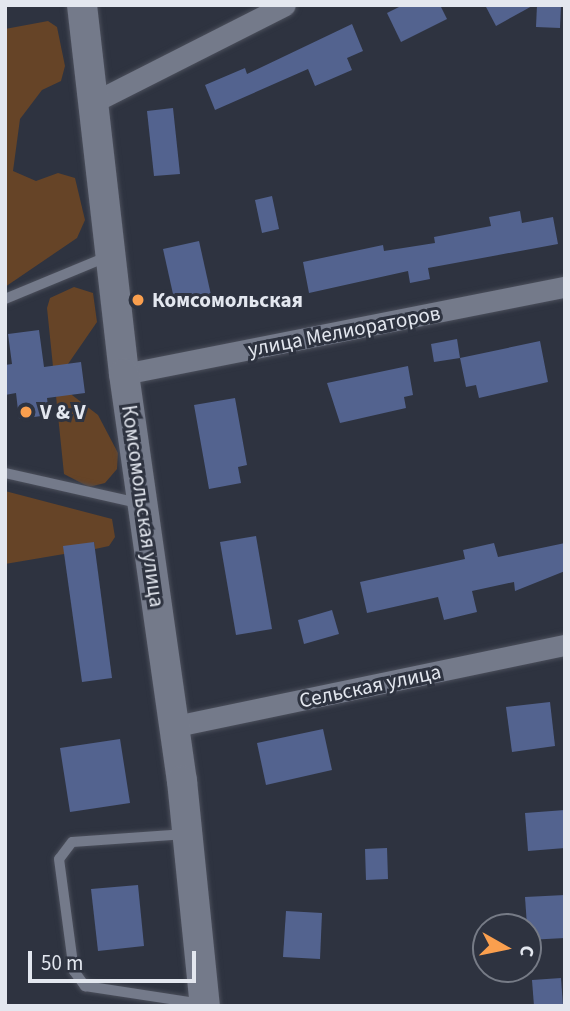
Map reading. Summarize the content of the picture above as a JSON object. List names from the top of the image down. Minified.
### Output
{"streets":{"main road":["Комсомольская улица"],"street":["улица Мелиораторов","Сельская улица"]},"crossings":[["улица Мелиораторов","Комсомольская улица"],["Комсомольская улица","Сельская улица"]],"places":["Комсомольская","V & V"],"scale_bar":"50 m","north":"right"}
